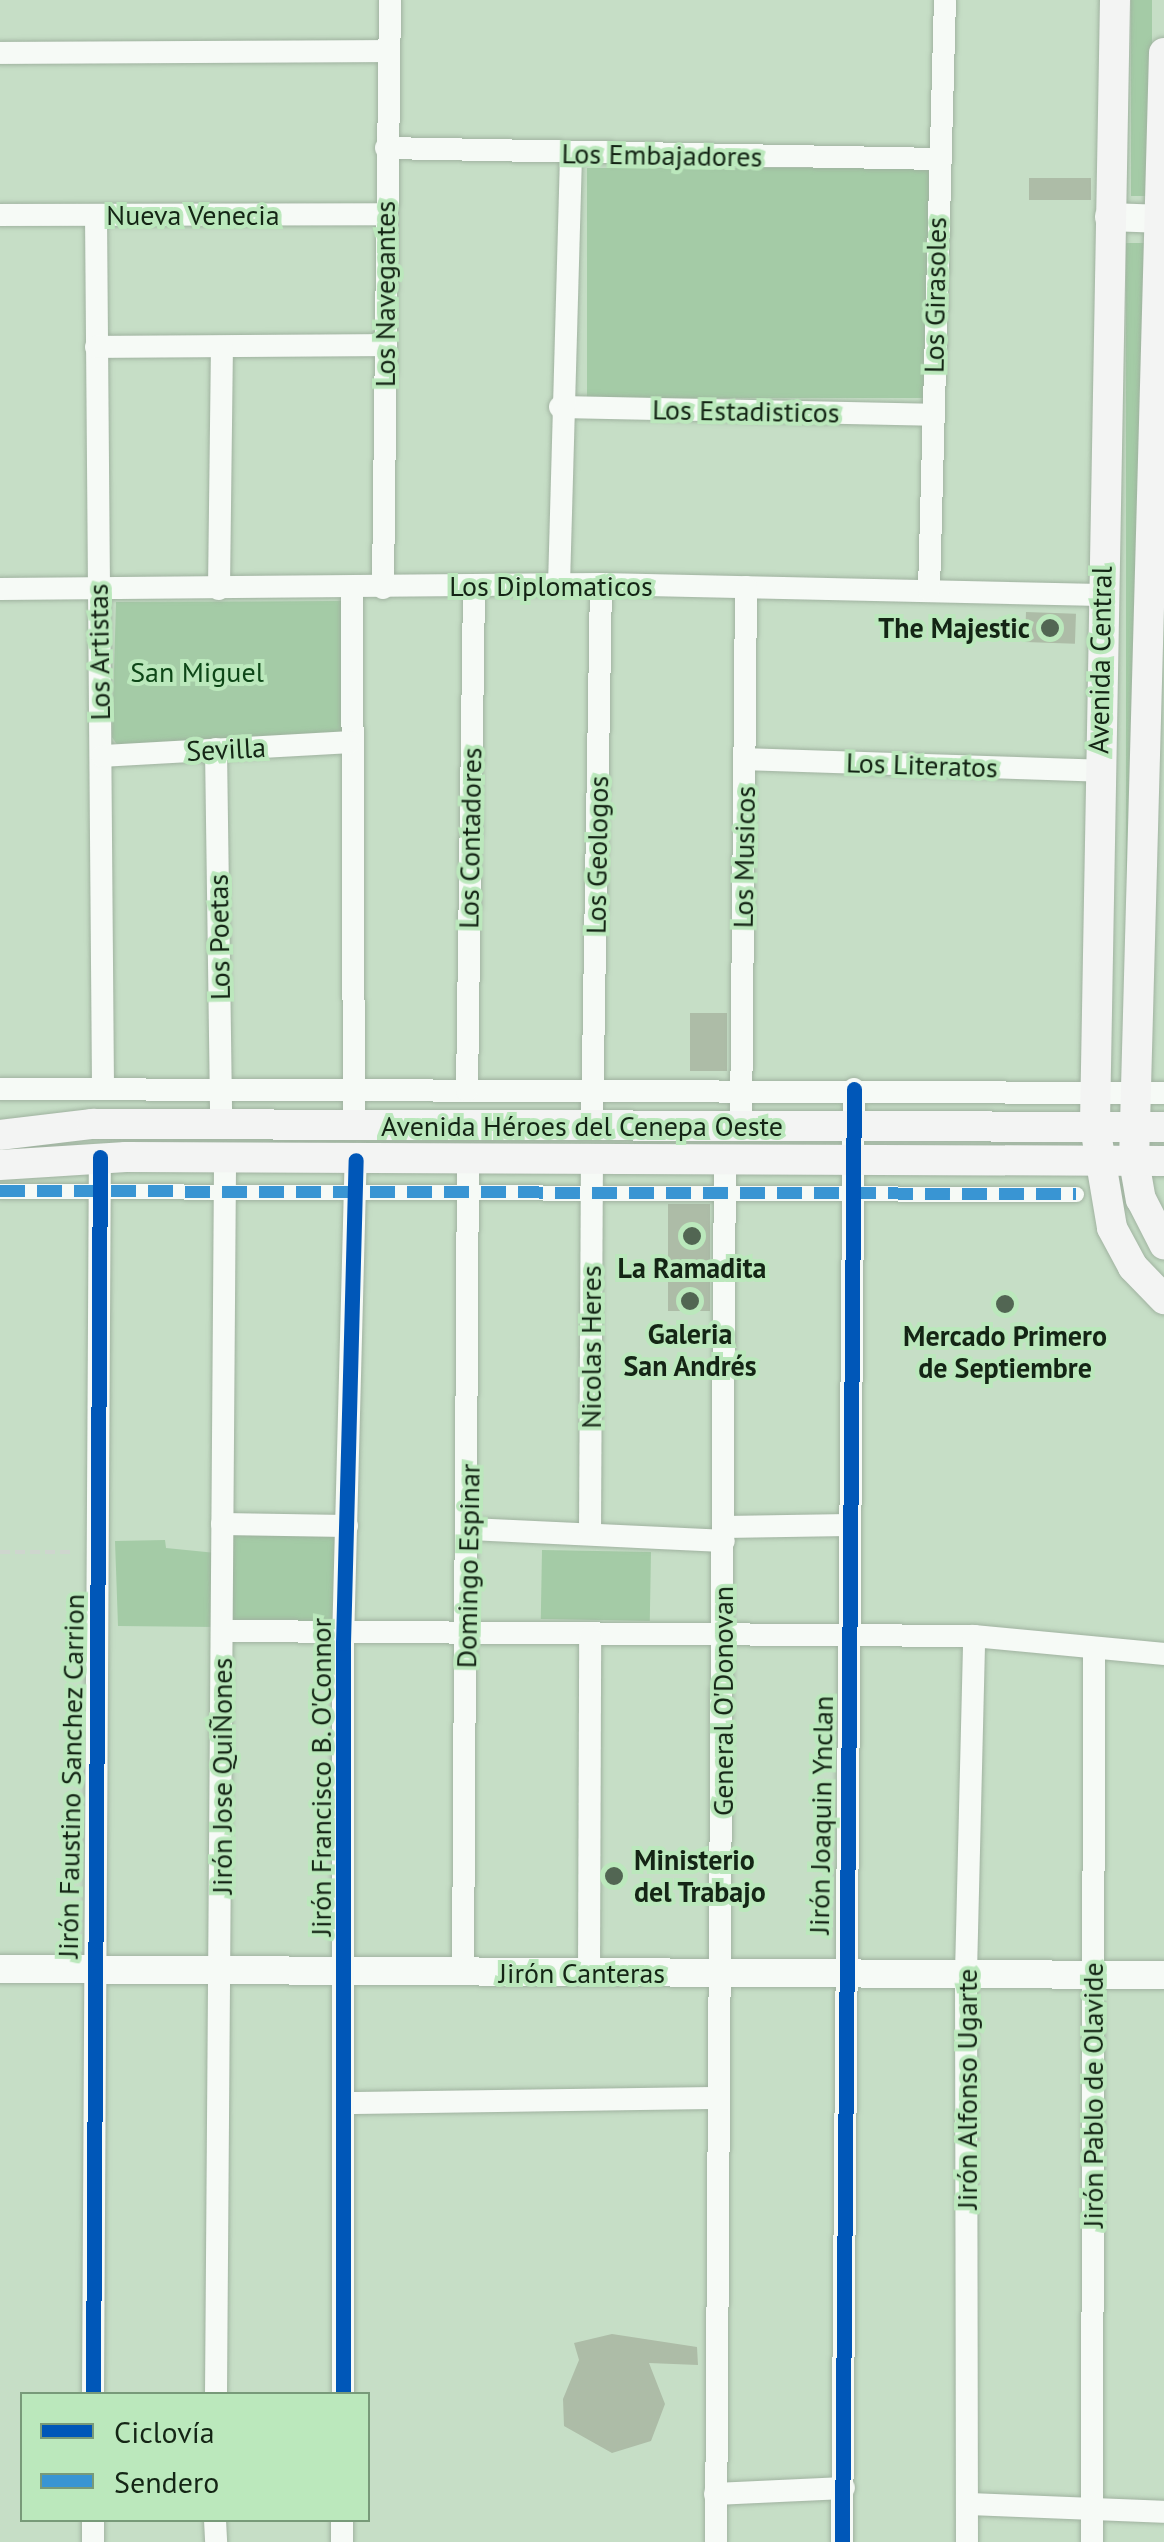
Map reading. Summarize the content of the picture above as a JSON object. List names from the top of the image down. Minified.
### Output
{"streets":{"main road":["Avenida Central","Avenida Héroes del Cenepa Oeste"],"street":["Los Embajadores","Nueva Venecia","Los Navegantes","Los Girasoles","Los Estadisticos","Los Diplomaticos","Los Artistas","Sevilla","Los Literatos","Los Contadores","Los Geologos","Los Musicos","Los Poetas","Nicolas Heres","Domingo Espinar","General O'Donovan","Jirón Faustino Sanchez Carrion","Jirón Jose QuiÑones","Jirón Francisco B. O'Connor","Jirón Joaquin Ynclan","Jirón Canteras","Jirón Alfonso Ugarte","Jirón Pablo de Olavide"]},"crossings":[["Los Embajadores","Los Navegantes"],["Los Embajadores","Los Girasoles"],["Nueva Venecia","Los Navegantes"],["Nueva Venecia","Los Artistas"],["Los Navegantes","Los Diplomaticos"],["Los Girasoles","Los Estadisticos"],["Los Girasoles","Los Diplomaticos"],["Los Diplomaticos","Los Artistas"],["Los Diplomaticos","Avenida Central"],["Los Diplomaticos","Los Contadores"],["Los Diplomaticos","Los Geologos"],["Los Diplomaticos","Los Musicos"],["Los Artistas","Sevilla"],["Avenida Central","Los Literatos"],["Avenida Central","Avenida Héroes del Cenepa Oeste"],["Sevilla","Los Poetas"],["Los Literatos","Los Musicos"],["Los Geologos","Avenida Héroes del Cenepa Oeste"],["Los Musicos","Avenida Héroes del Cenepa Oeste"],["Los Poetas","Avenida Héroes del Cenepa Oeste"],["Avenida Héroes del Cenepa Oeste","Nicolas Heres"],["Avenida Héroes del Cenepa Oeste","Domingo Espinar"],["Avenida Héroes del Cenepa Oeste","General O'Donovan"],["Avenida Héroes del Cenepa Oeste","Jirón Faustino Sanchez Carrion"],["Avenida Héroes del Cenepa Oeste","Jirón Jose QuiÑones"],["Avenida Héroes del Cenepa Oeste","Jirón Francisco B. O'Connor"],["Avenida Héroes del Cenepa Oeste","Jirón Joaquin Ynclan"],["Domingo Espinar","Jirón Canteras"],["General O'Donovan","Jirón Canteras"],["Jirón Faustino Sanchez Carrion","Jirón Canteras"],["Jirón Jose QuiÑones","Jirón Canteras"],["Jirón Francisco B. O'Connor","Jirón Canteras"],["Jirón Joaquin Ynclan","Jirón Canteras"],["Jirón Canteras","Jirón Alfonso Ugarte"],["Jirón Canteras","Jirón Pablo de Olavide"]],"parks":["San Miguel"],"places":["The Majestic","La Ramadita","Galeria San Andrés","Mercado Primero de Septiembre","Ministerio del Trabajo"],"legend":["Ciclovía","Sendero"]}
